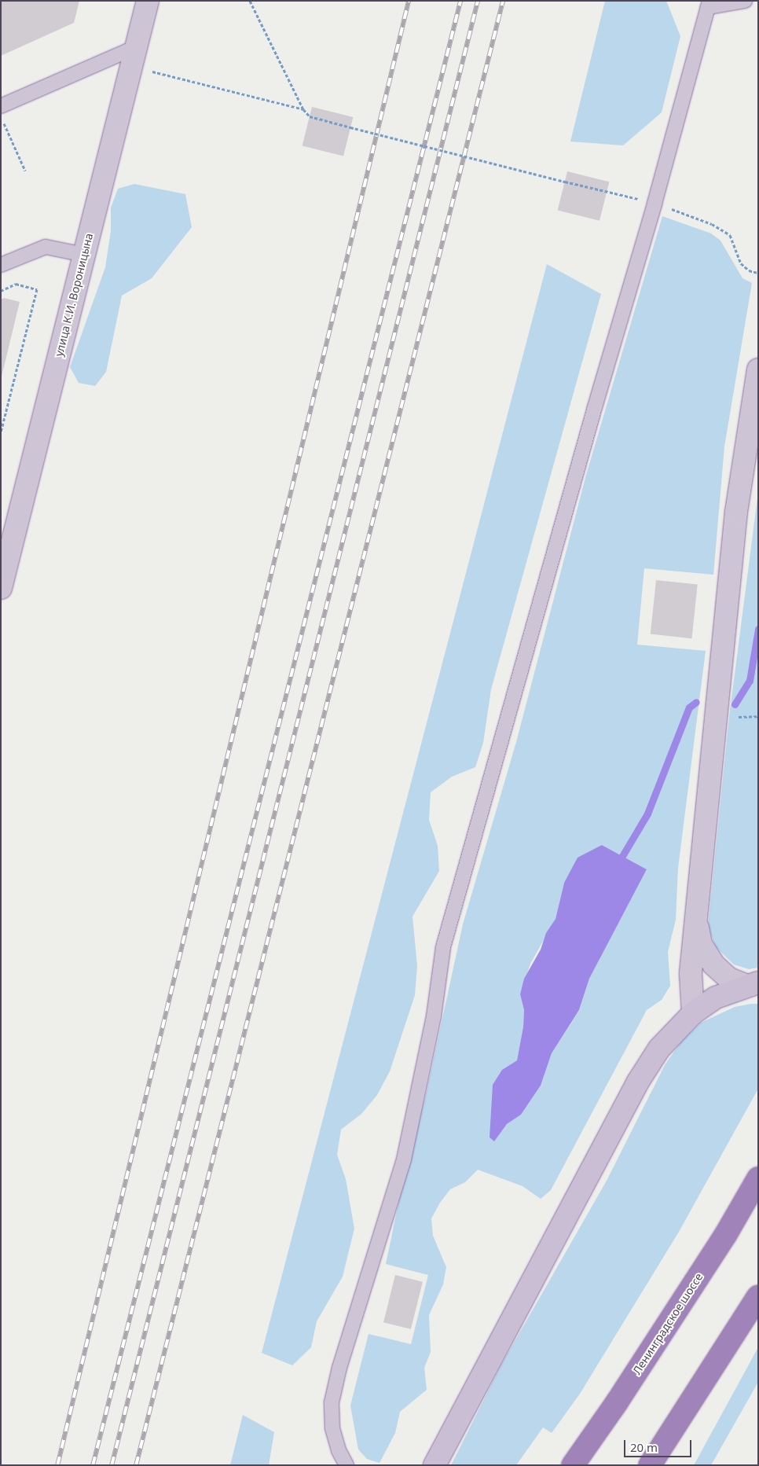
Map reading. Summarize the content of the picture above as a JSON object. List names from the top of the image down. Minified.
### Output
{"streets":{"highway":["Ленинградское шоссе"],"street":["улица К.И. Вороницына"]},"scale_bar":"20 m"}
